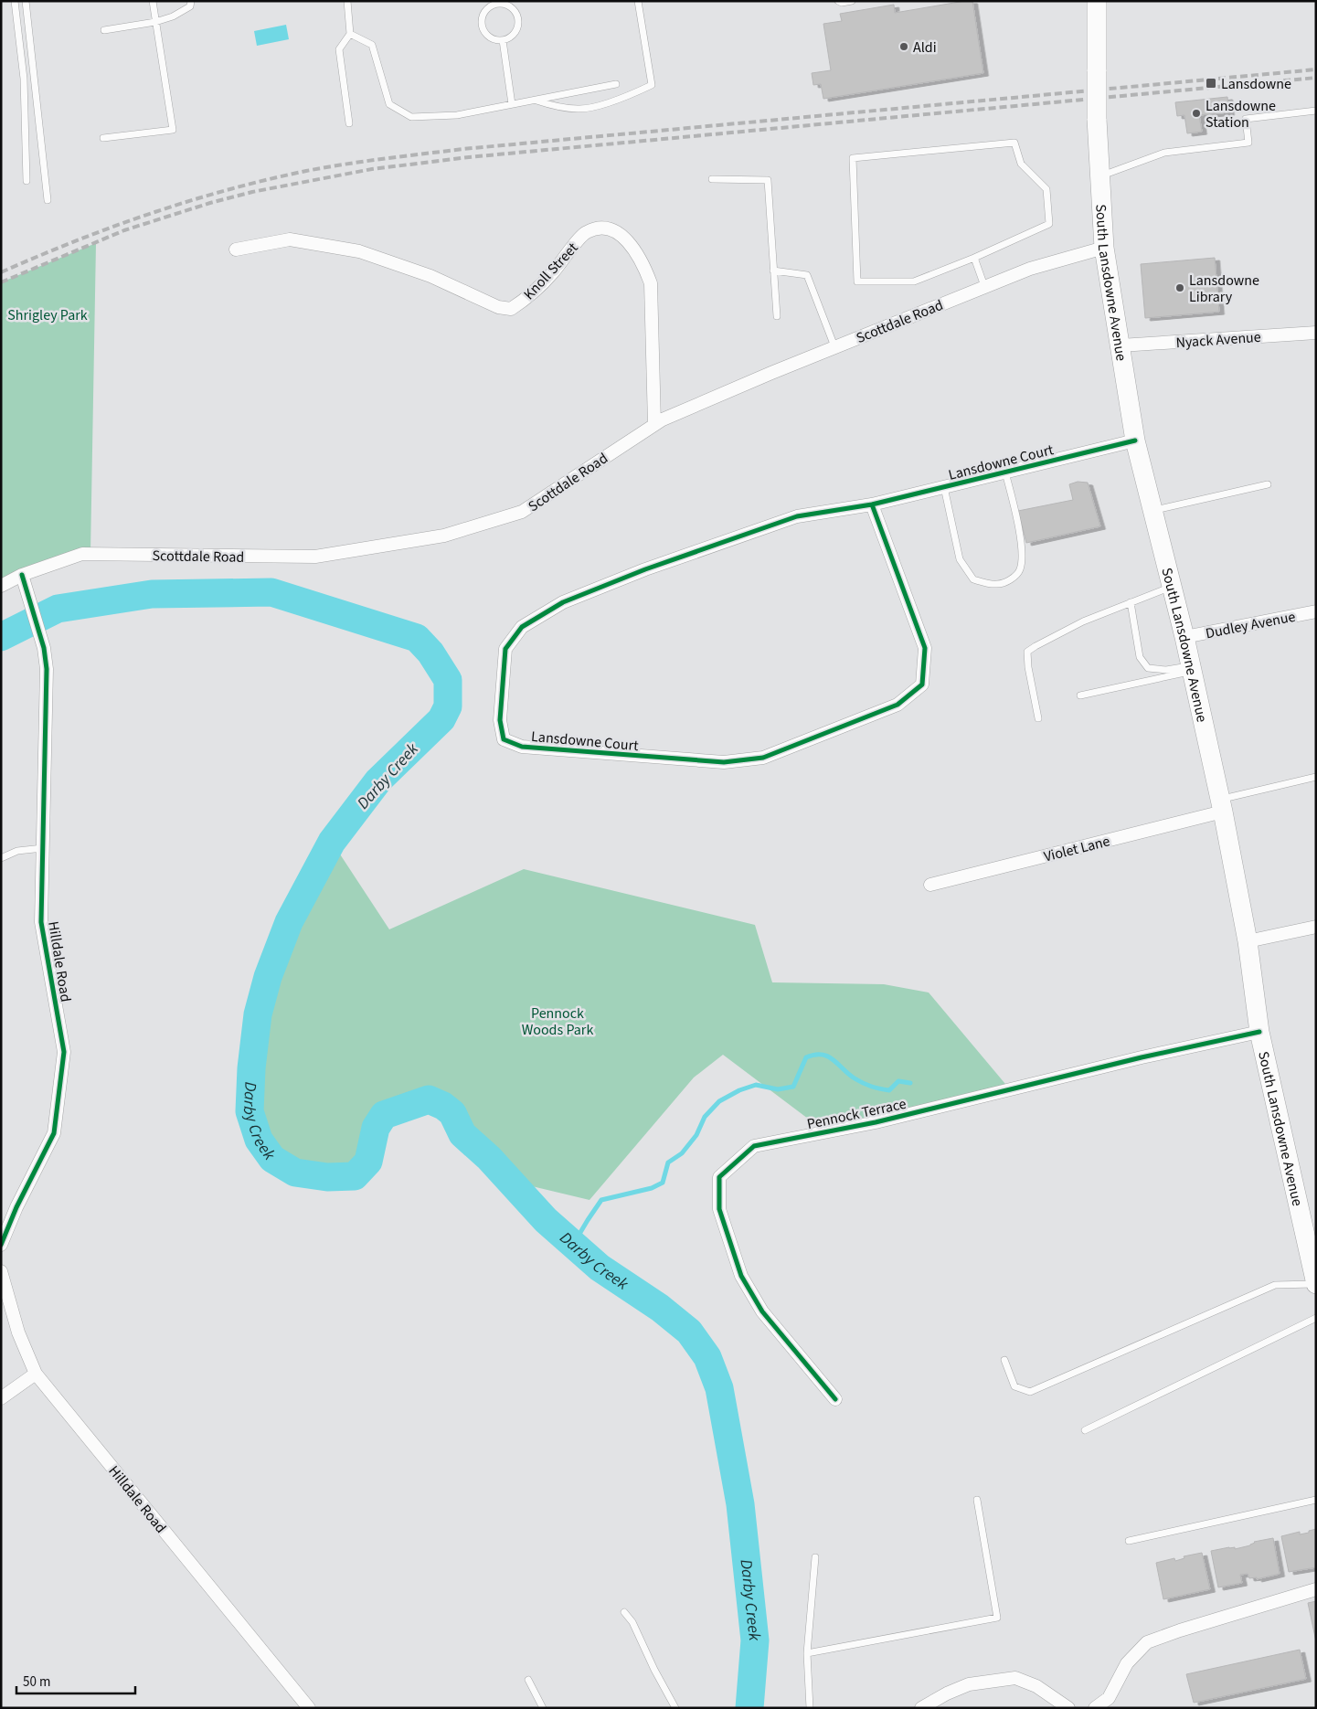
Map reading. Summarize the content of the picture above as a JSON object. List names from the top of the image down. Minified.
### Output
{"streets":{"main road":["South Lansdowne Avenue"],"street":["Knoll Street","Scottdale Road","Nyack Avenue","Lansdowne Court","Dudley Avenue","Violet Lane","Hilldale Road","Pennock Terrace"]},"crossings":[["Knoll Street","Scottdale Road"],["South Lansdowne Avenue","Scottdale Road"],["South Lansdowne Avenue","Nyack Avenue"],["South Lansdowne Avenue","Lansdowne Court"],["South Lansdowne Avenue","Dudley Avenue"],["South Lansdowne Avenue","Violet Lane"],["South Lansdowne Avenue","Pennock Terrace"],["Scottdale Road","Hilldale Road"]],"water":["Darby Creek"],"parks":["Shrigley Park","Pennock Woods Park"],"places":{"other":["Aldi","Lansdowne Station","Lansdowne Library"],"transit":["Lansdowne"]},"scale_bar":"50 m"}
